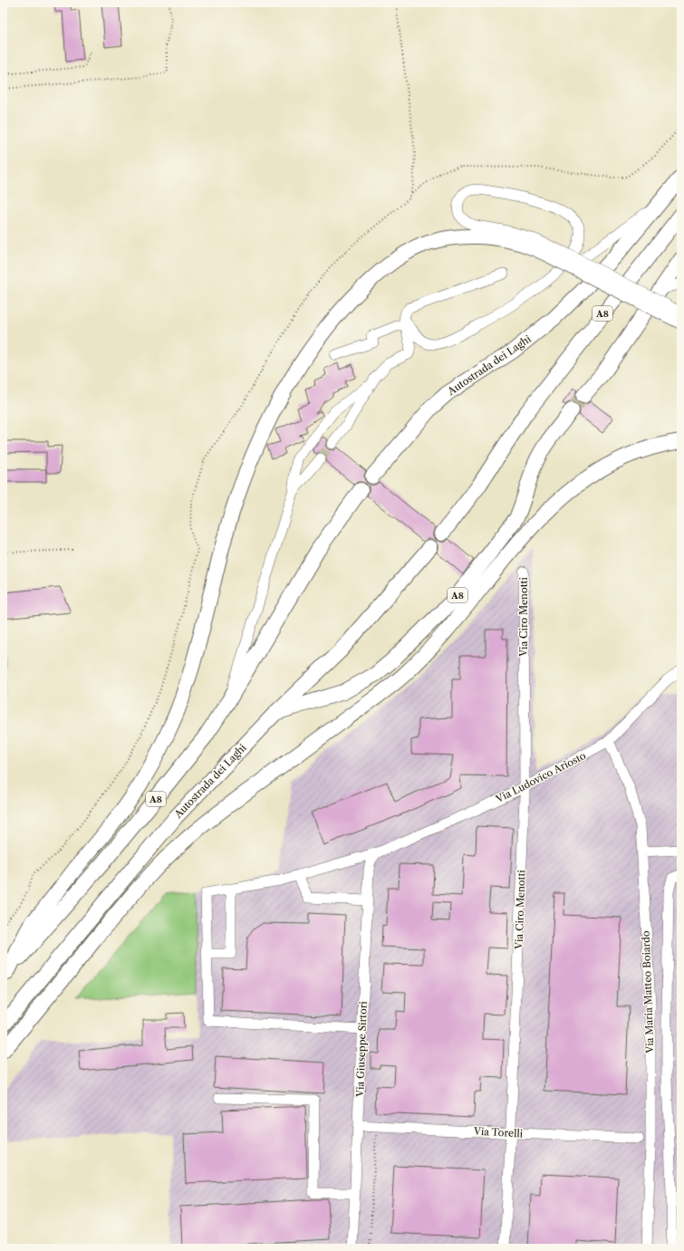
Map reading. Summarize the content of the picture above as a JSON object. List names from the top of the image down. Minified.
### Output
{"streets":{"highway":["A8","Autostrada dei Laghi"],"street":["Via Ciro Menotti","Via Ludovico Ariosto","Via Maria Matteo Boiardo","Via Giuseppe Sirtori","Via Torelli"]},"crossings":[["A8","Autostrada dei Laghi"],["Via Ciro Menotti","Via Ludovico Ariosto"],["Via Ciro Menotti","Via Torelli"],["Via Ludovico Ariosto","Via Maria Matteo Boiardo"],["Via Ludovico Ariosto","Via Giuseppe Sirtori"],["Via Giuseppe Sirtori","Via Torelli"]]}
